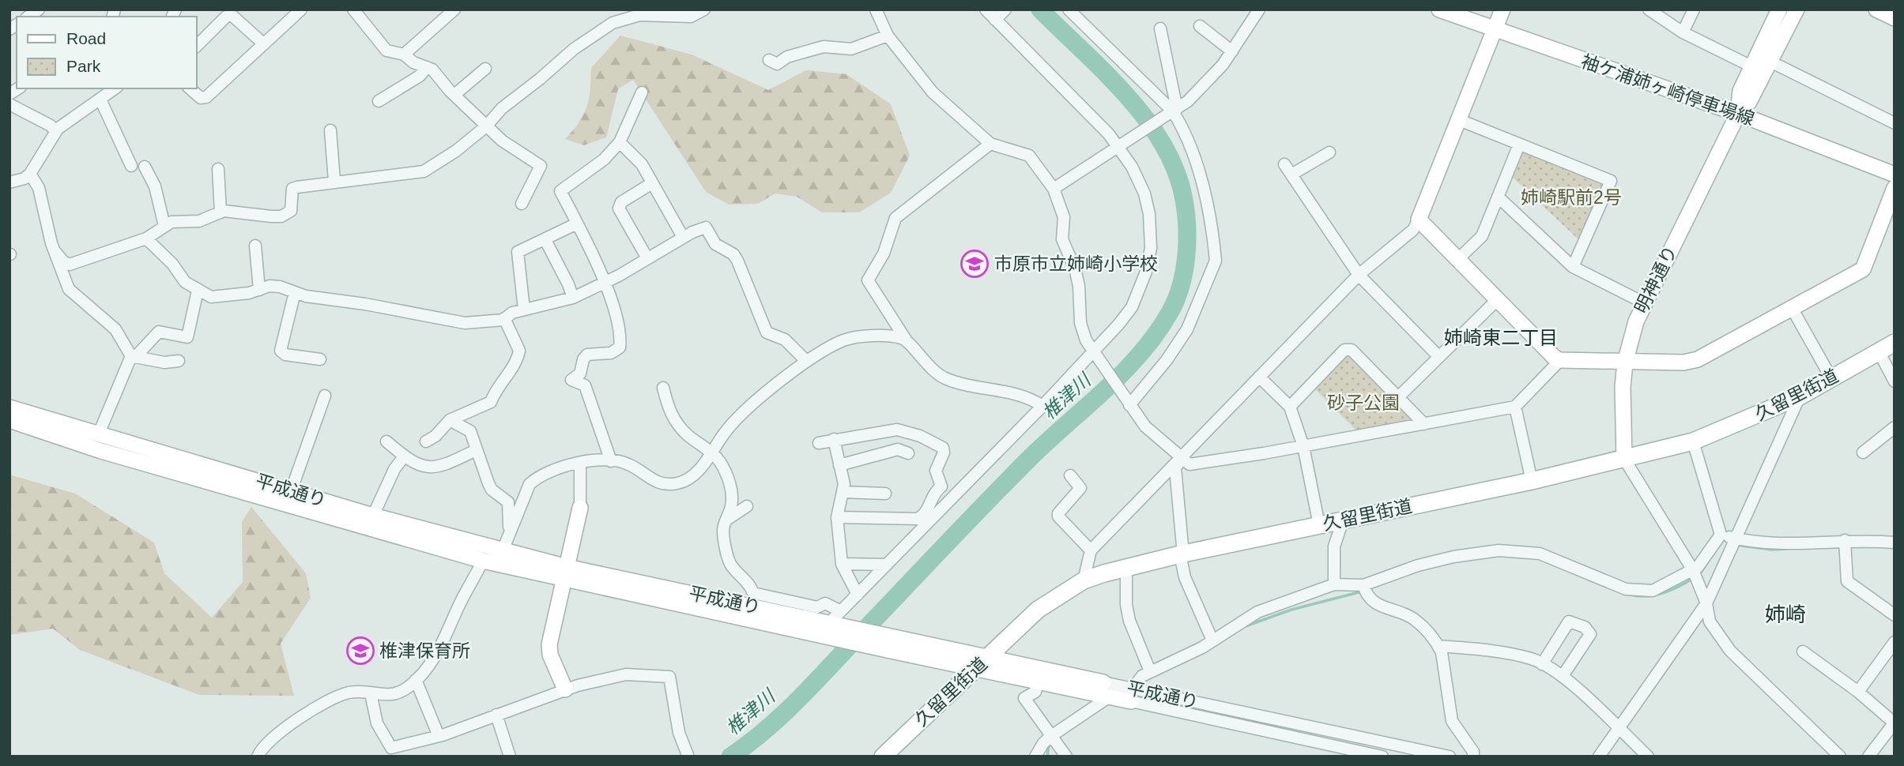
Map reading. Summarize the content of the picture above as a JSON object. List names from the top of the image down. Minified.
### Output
{"streets":{"main road":["久留里街道"],"street":["袖ケ浦姉ヶ崎停車場線","明神通り","平成通り"]},"crossings":[["袖ケ浦姉ヶ崎停車場線","明神通り"],["明神通り","久留里街道"],["久留里街道","平成通り"]],"districts":["姉崎東二丁目","姉崎"],"water":["椎津川"],"parks":["姉崎駅前2号","砂子公園"],"places":{"school or university":["市原市立姉崎小学校","椎津保育所"]},"legend":["Road","Park"]}
